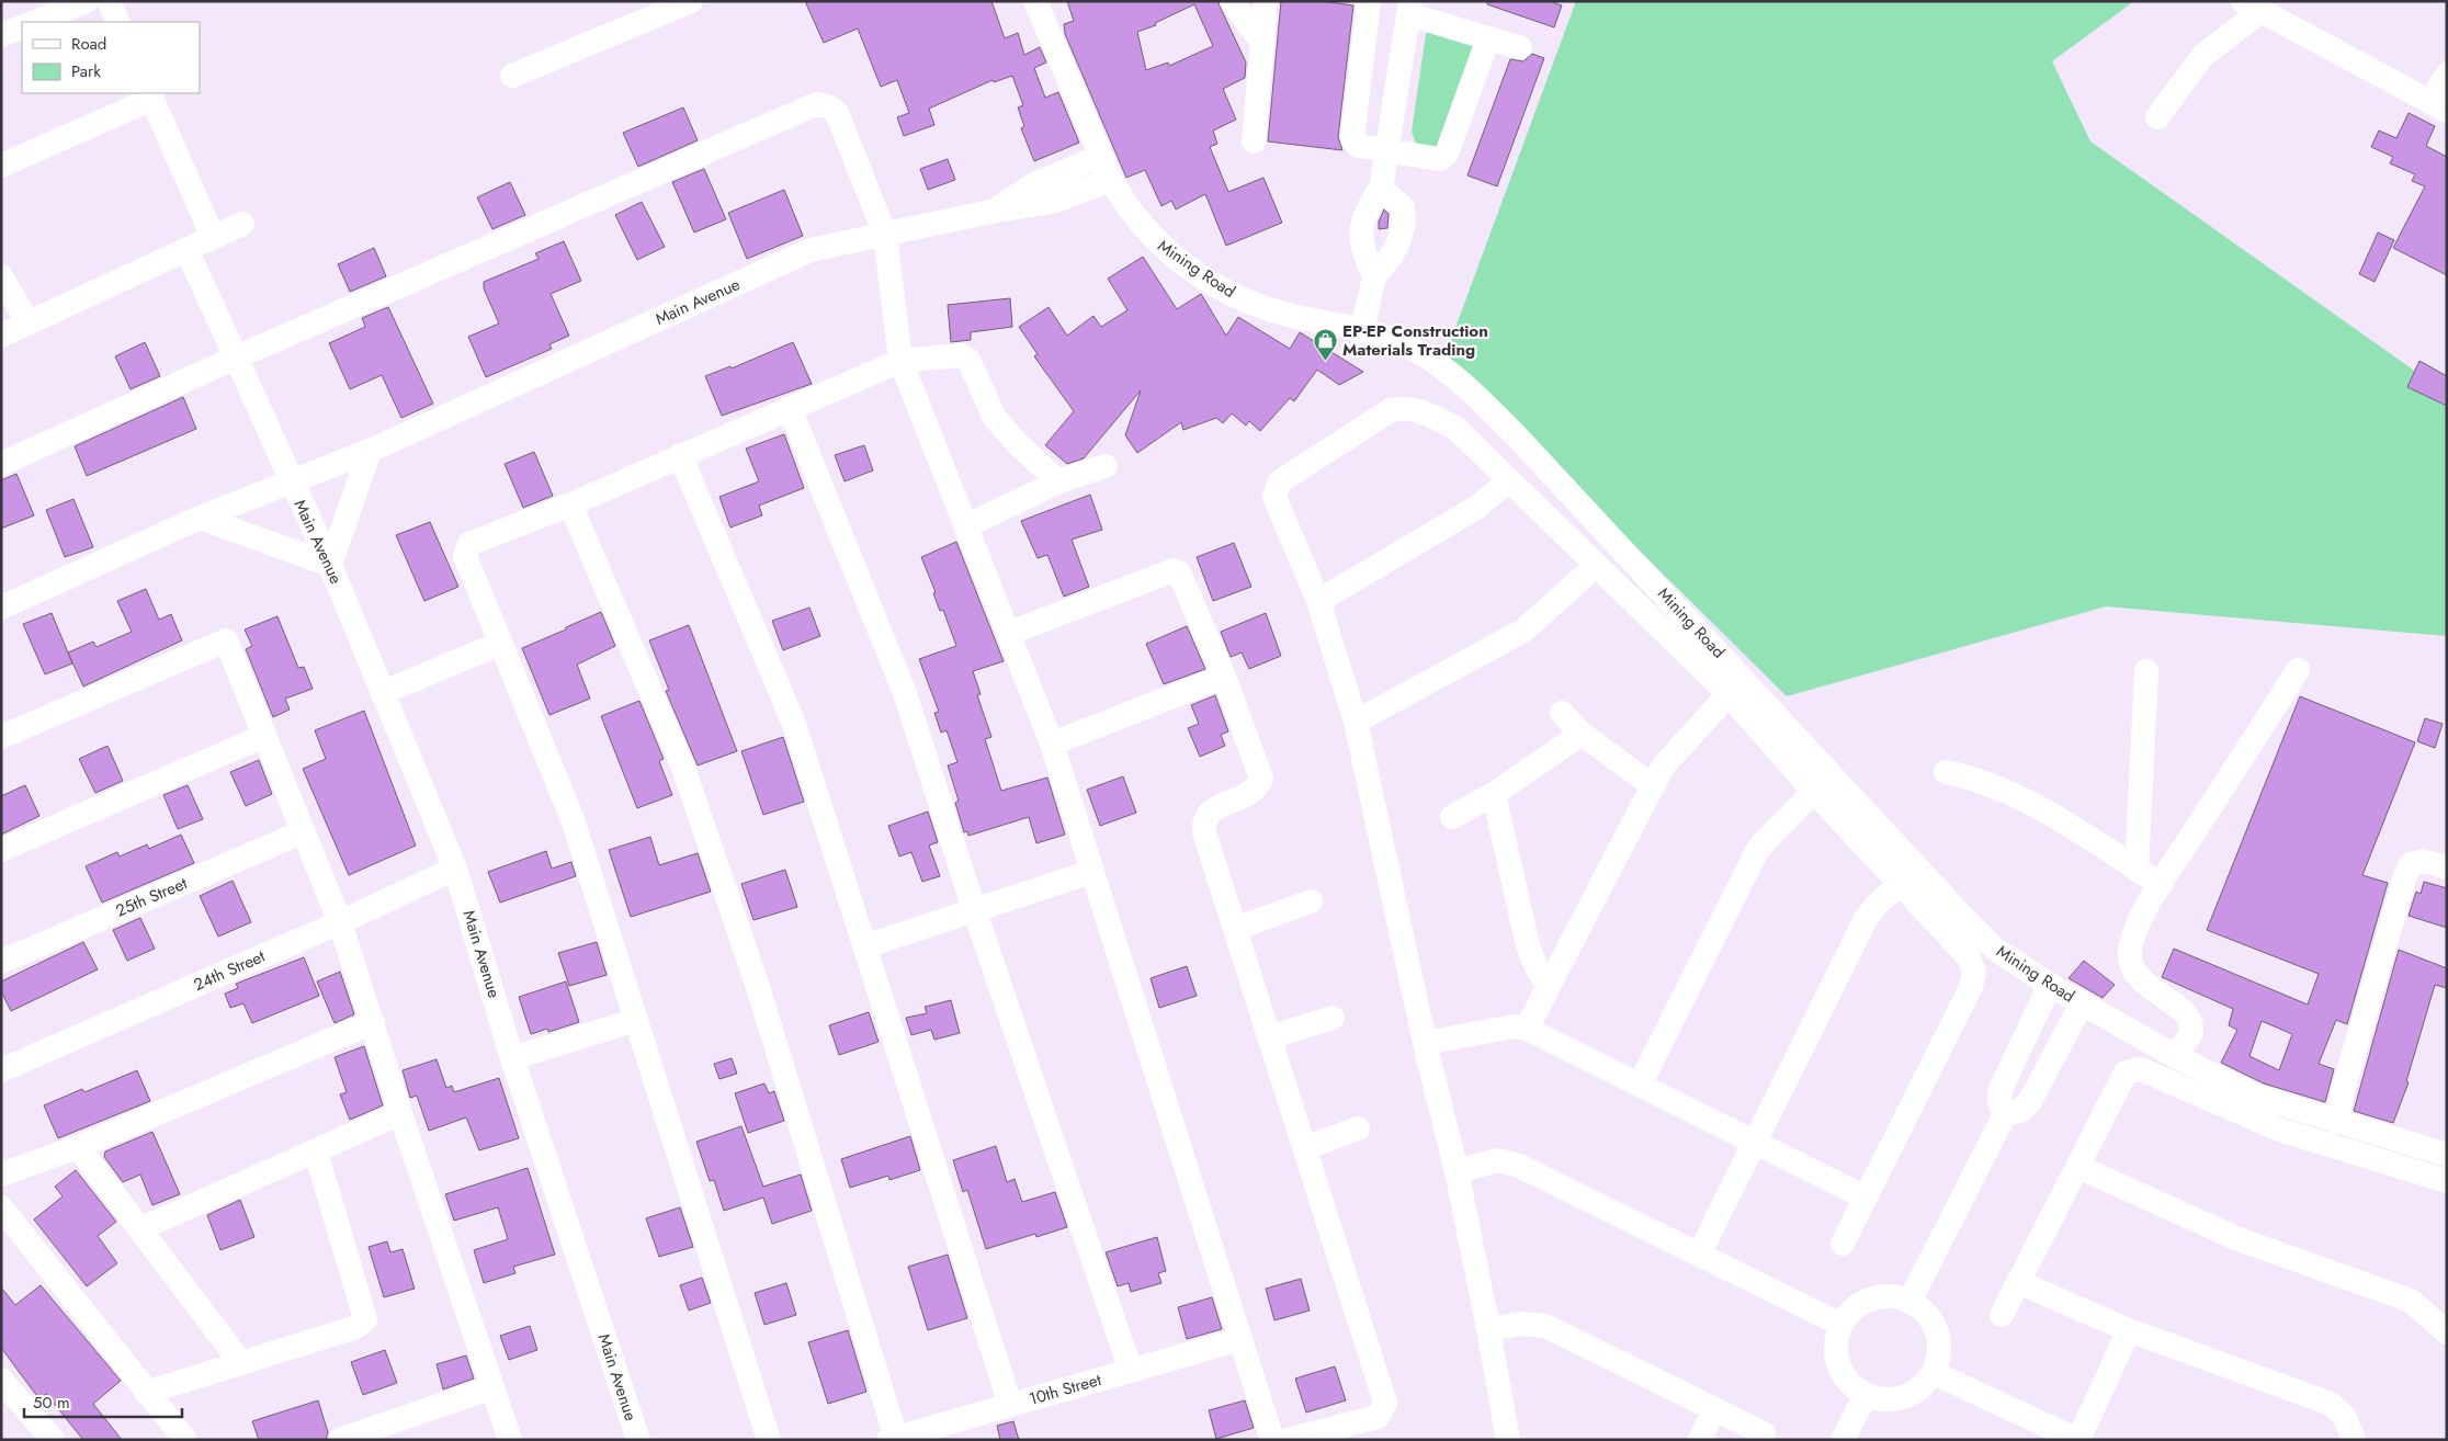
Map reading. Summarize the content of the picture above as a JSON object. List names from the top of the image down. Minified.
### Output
{"streets":{"street":["Mining Road","Main Avenue","25th Street","24th Street","10th Street"]},"crossings":[["Mining Road","Main Avenue"],["Main Avenue","24th Street"]],"places":{"shop":["EP-EP Construction Materials Trading"]},"legend":["Road","Park"],"scale_bar":"50 m"}
